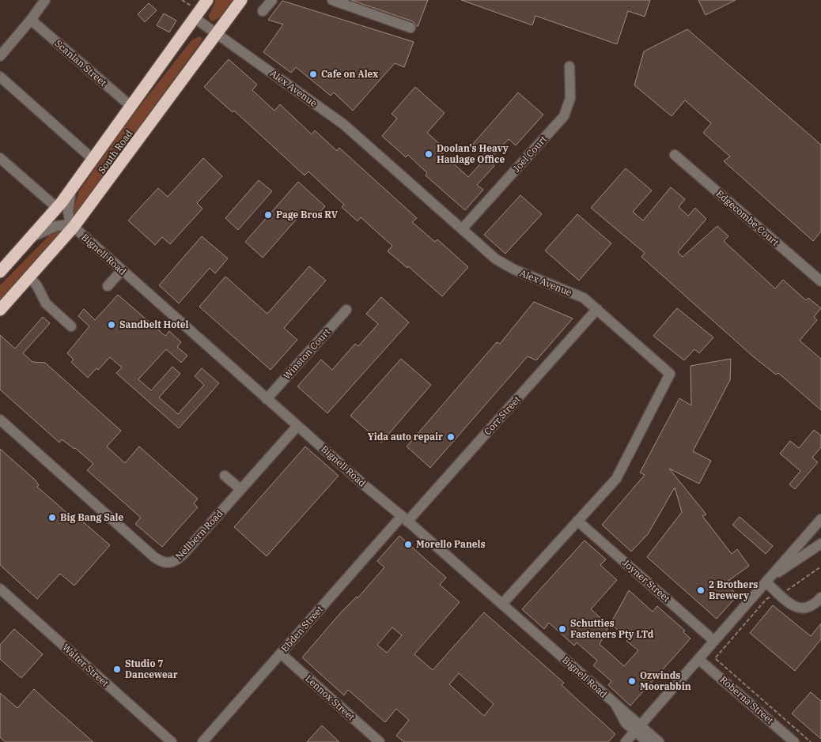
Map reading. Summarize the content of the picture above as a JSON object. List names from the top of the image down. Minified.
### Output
{"streets":{"highway":["South Road"],"street":["Scanlan Street","Alex Avenue","Joel Court","Edgecombe Court","Bignell Road","Winston Court","Corr Street","Nellbern Road","Joyner Street","Ebden Street","Walter Street","Lennox Street","Roberna Street"]},"crossings":[["Scanlan Street","South Road"],["Alex Avenue","South Road"],["Alex Avenue","Joel Court"],["Alex Avenue","Bignell Road"],["Alex Avenue","Corr Street"],["Alex Avenue","Joyner Street"],["South Road","Bignell Road"],["Bignell Road","Winston Court"],["Bignell Road","Corr Street"],["Bignell Road","Nellbern Road"],["Bignell Road","Ebden Street"],["Corr Street","Ebden Street"],["Ebden Street","Lennox Street"]],"places":["Cafe on Alex","Doolan's Heavy Haulage Office","Page Bros RV","Sandbelt Hotel","Yida auto repair","Big Bang Sale","Morello Panels","2 Brothers Brewery","Schutties Fasteners Pty LTd","Studio 7 Dancewear","Ozwinds Moorabbin"]}
